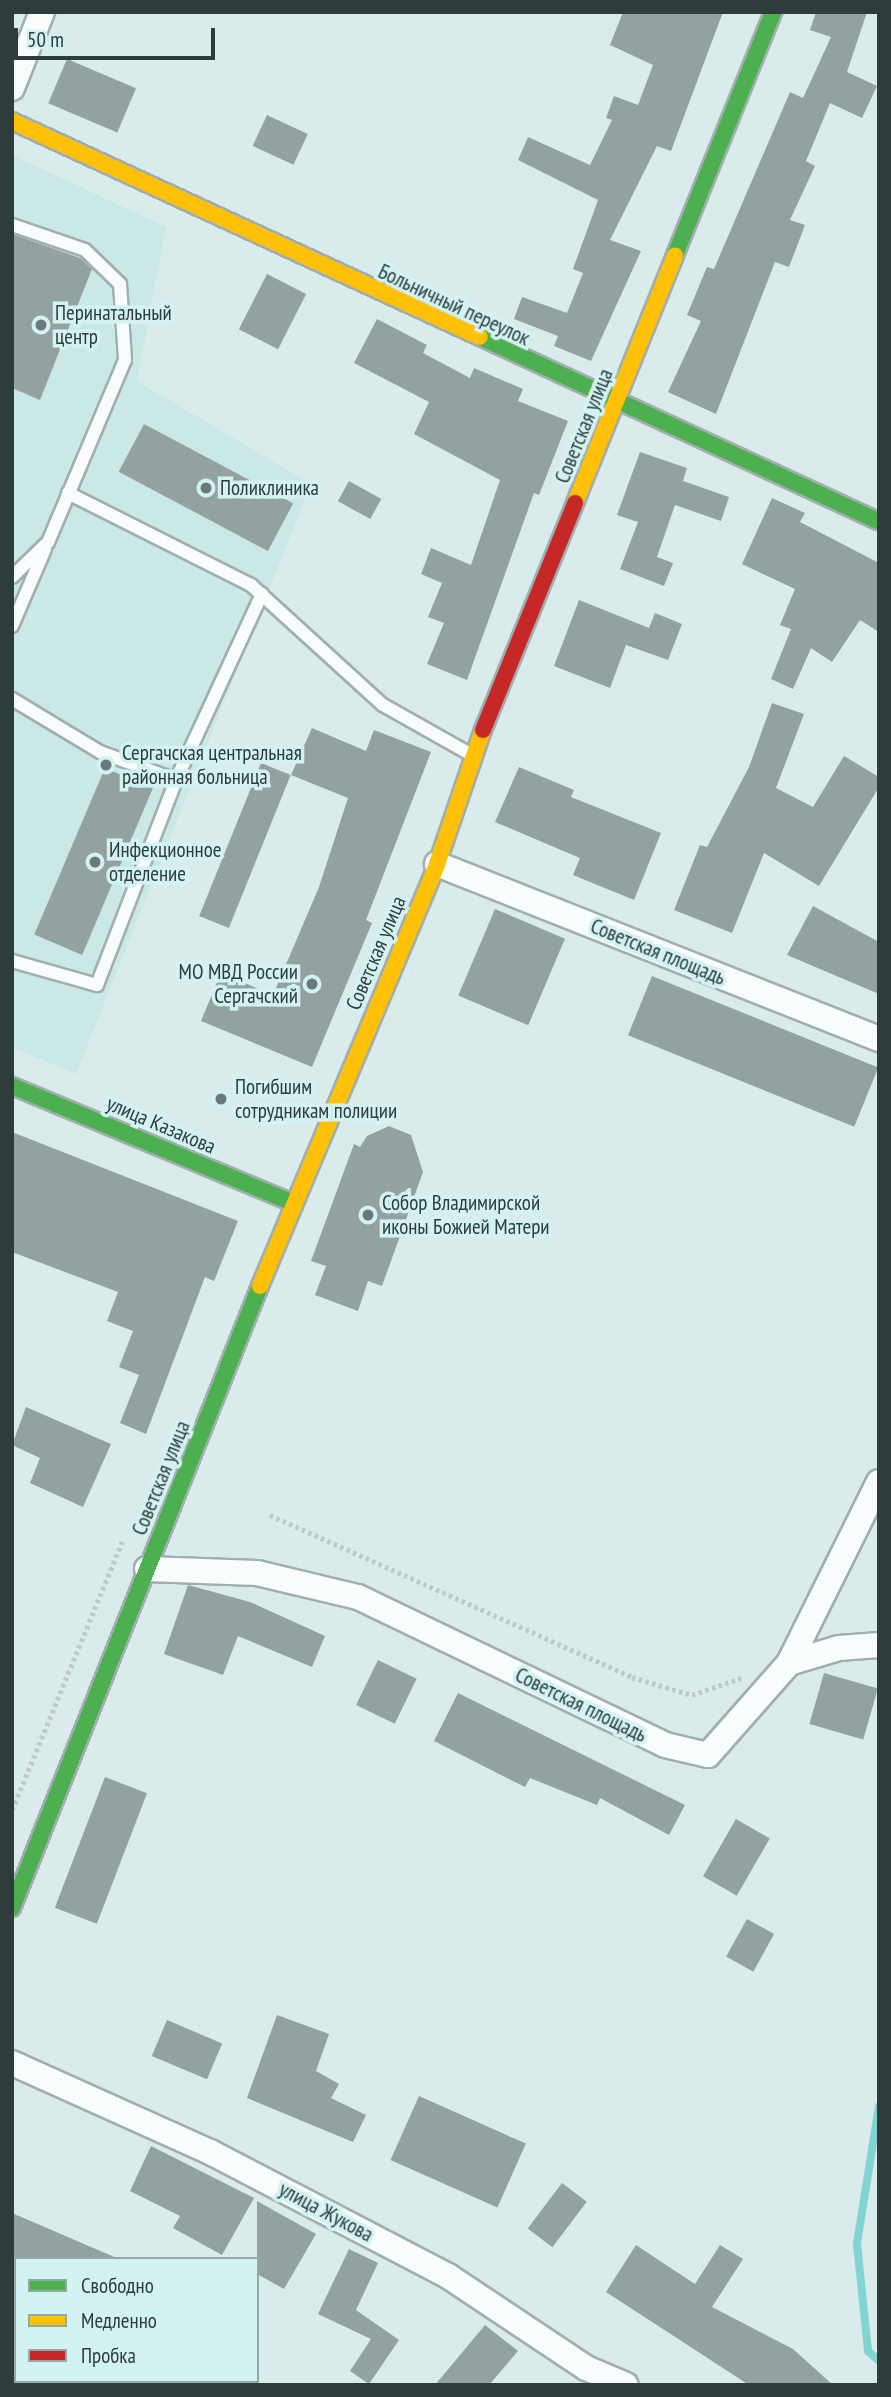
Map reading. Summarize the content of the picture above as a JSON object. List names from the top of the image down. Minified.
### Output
{"streets":{"main road":["Больничный переулок","Советская улица","улица Казакова"],"street":["Советская площадь","улица Жукова"]},"crossings":[["Больничный переулок","Советская улица"],["Советская улица","Советская площадь"],["Советская улица","улица Казакова"]],"places":["Перинатальный центр","Поликлиника","Сергачская центральная районная больница","Инфекционное отделение","МО МВД России Сергачский","Погибшим сотрудникам полиции","Собор Владимирской иконы Божией Матери"],"legend":["Свободно","Медленно","Пробка"],"scale_bar":"50 m"}
